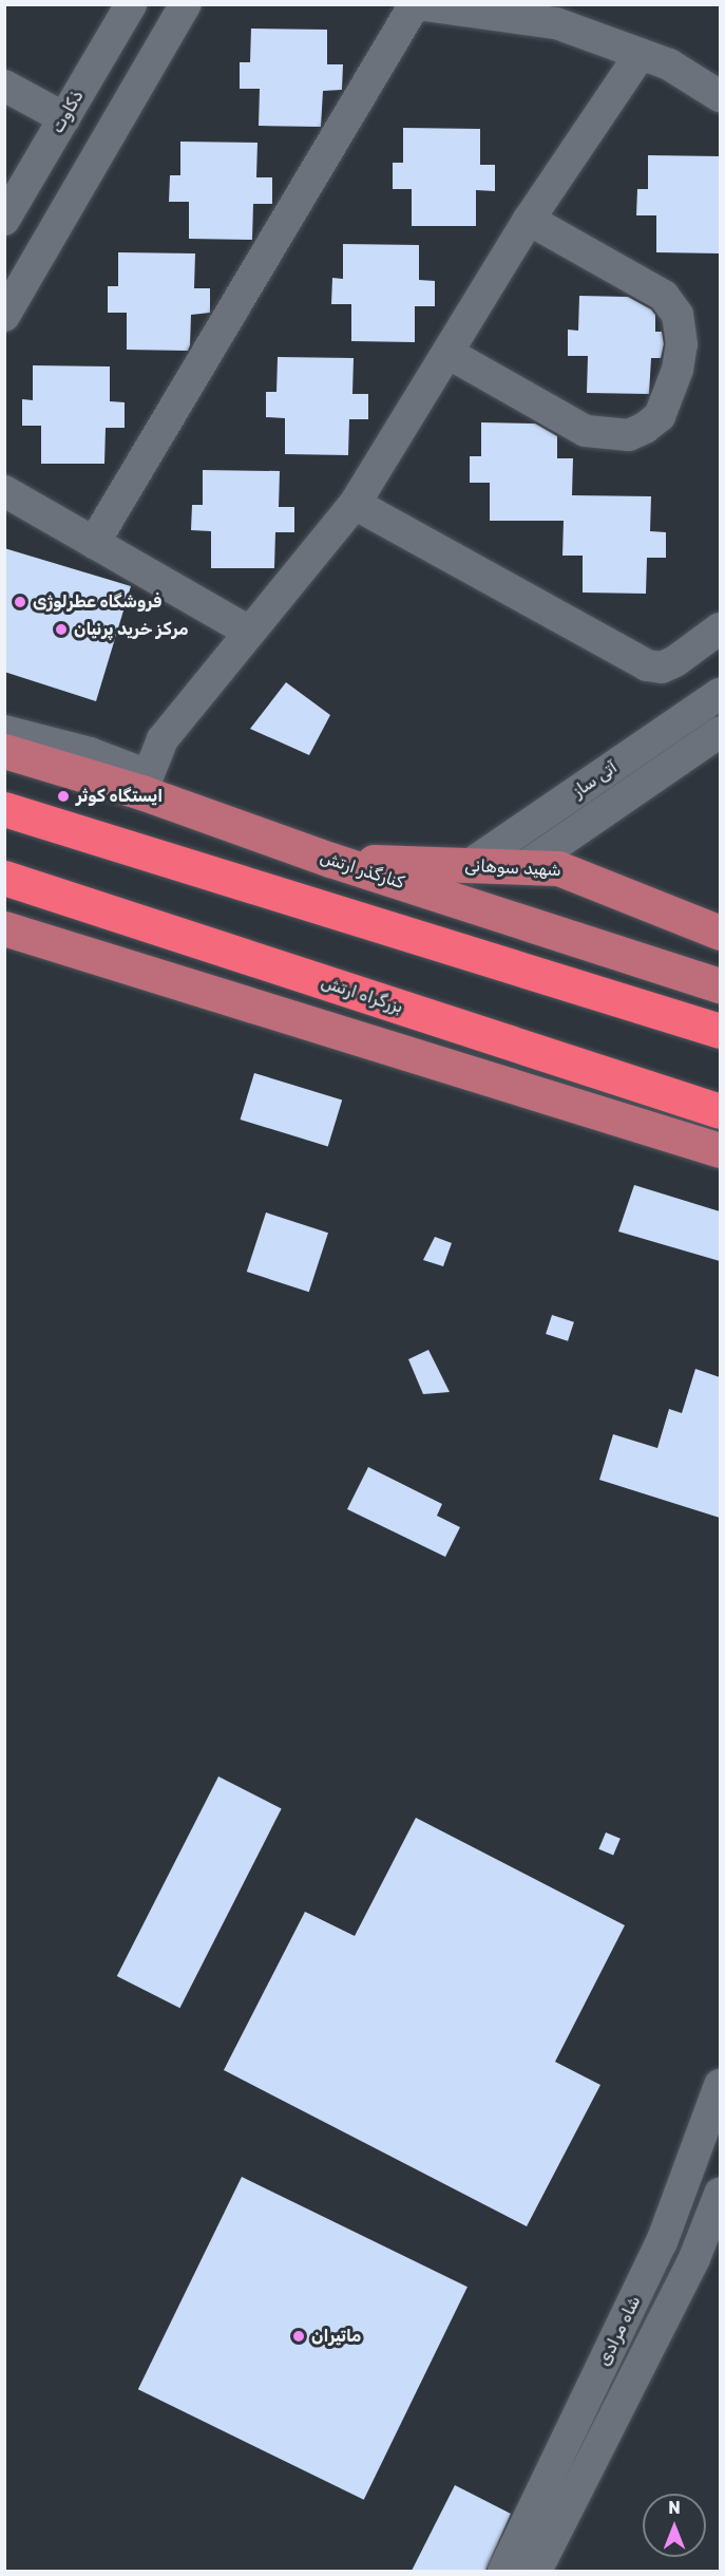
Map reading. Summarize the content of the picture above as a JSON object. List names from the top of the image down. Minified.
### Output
{"streets":{"highway":["بزرگراه ارتش"],"main road":["شهید سوهانی","کنارگذر ارتش"],"street":["ذکاوت","آتی ساز","شاه مرادی"]},"crossings":[["آتی ساز","شهید سوهانی"],["شهید سوهانی","کنارگذر ارتش"]],"places":["فروشگاه عطرلوژی","مرکز خرید پرنیان","ایستگاه کوثر","ماتیران"],"north":"top"}
